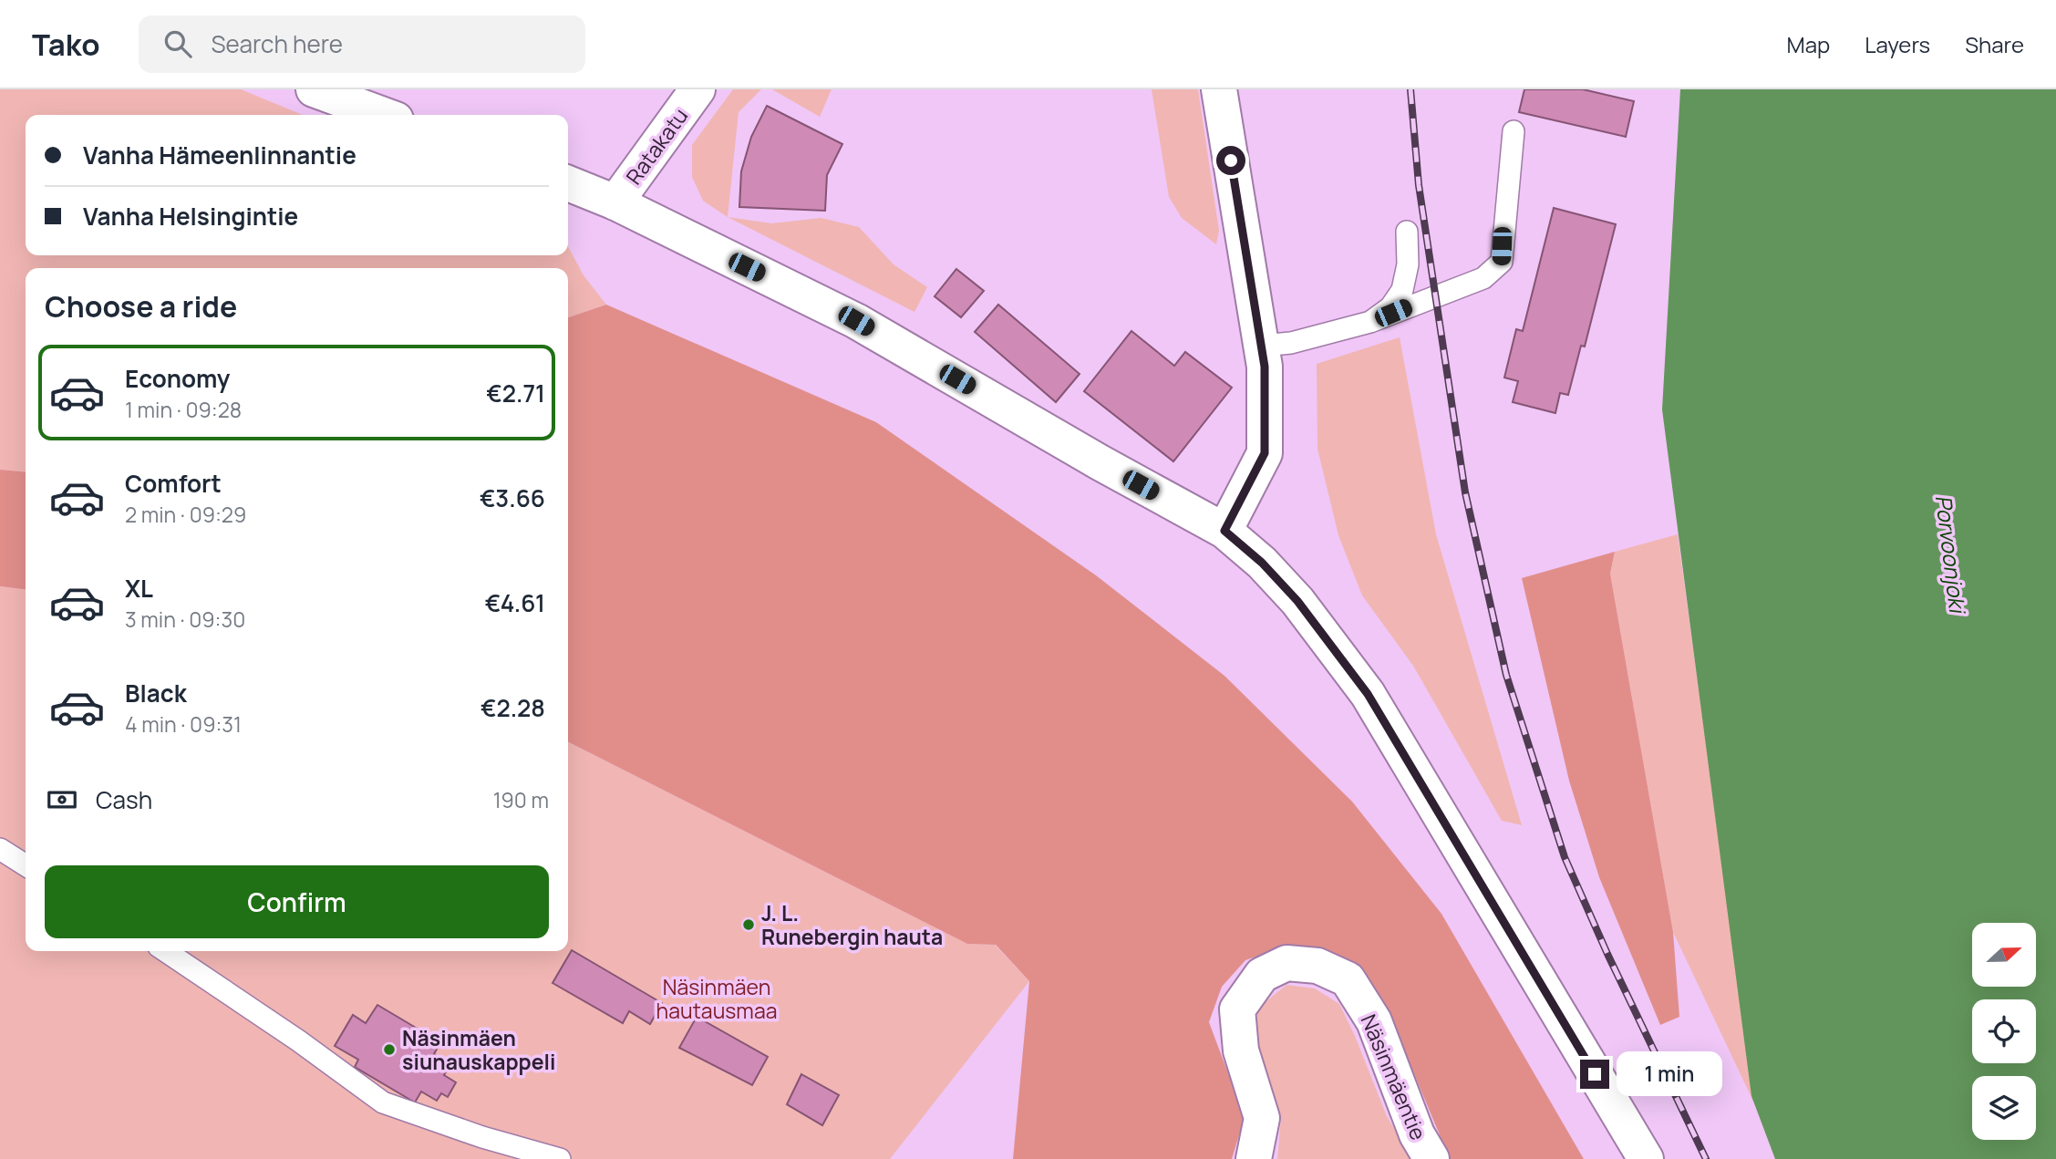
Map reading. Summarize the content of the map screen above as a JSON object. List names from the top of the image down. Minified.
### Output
{"streets":{"street":["Ratakatu","Näsinmäentie"]},"water":["Porvoonjoki"],"parks":["Näsinmäen hautausmaa"],"places":["J. L. Runebergin hauta","Näsinmäen siunauskappeli"],"north":"right","page":{"header":"Tako","search":"Search here","nav":["Map","Layers","Share"],"banner":["Vanha Hämeenlinnantie","Vanha Helsingintie"],"heading":"Choose a ride","list":[{"name":"Economy","note":"1 min · 09:28","value":"€2.71"},{"name":"Comfort","note":"2 min · 09:29","value":"€3.66"},{"name":"XL","note":"3 min · 09:30","value":"€4.61"},{"name":"Black","note":"4 min · 09:31","value":"€2.28"}],"pay":["Cash","190 m"],"buttons":"Confirm","bubble":"1 min"}}
